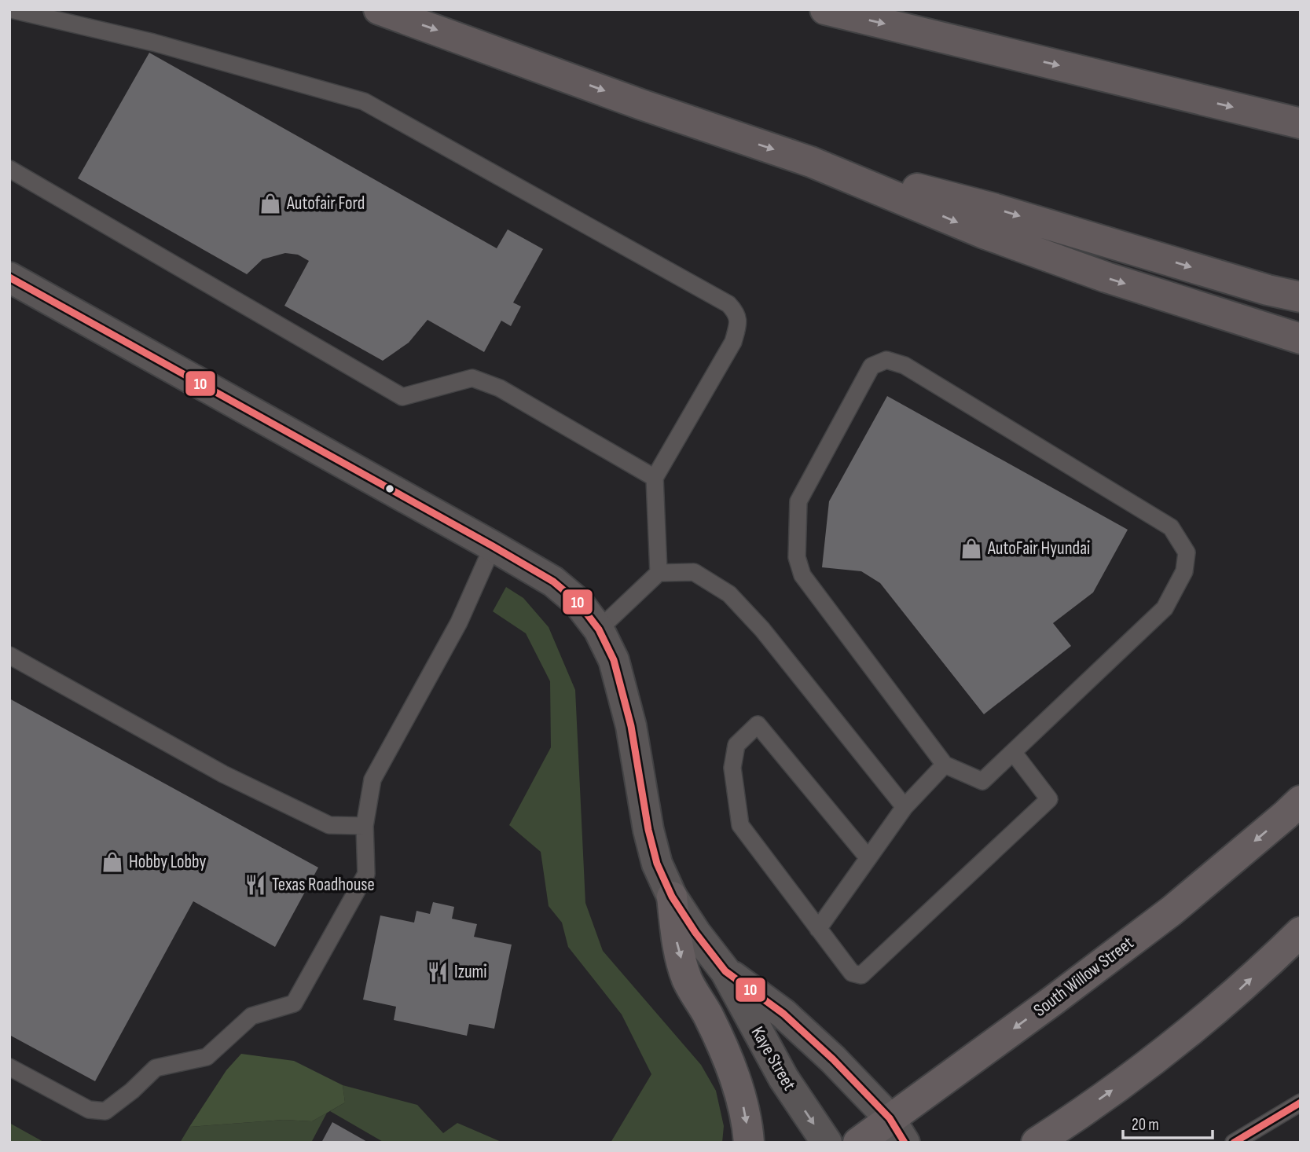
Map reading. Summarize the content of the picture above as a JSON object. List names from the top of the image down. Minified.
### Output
{"streets":{"main road":["South Willow Street"],"street":["Kaye Street"]},"crossings":[["South Willow Street","Kaye Street"]],"places":{"shop":["Autofair Ford","AutoFair Hyundai","Hobby Lobby"],"restaurant":["Texas Roadhouse","Izumi"]},"lines":["transit line 10"],"scale_bar":"20 m"}
